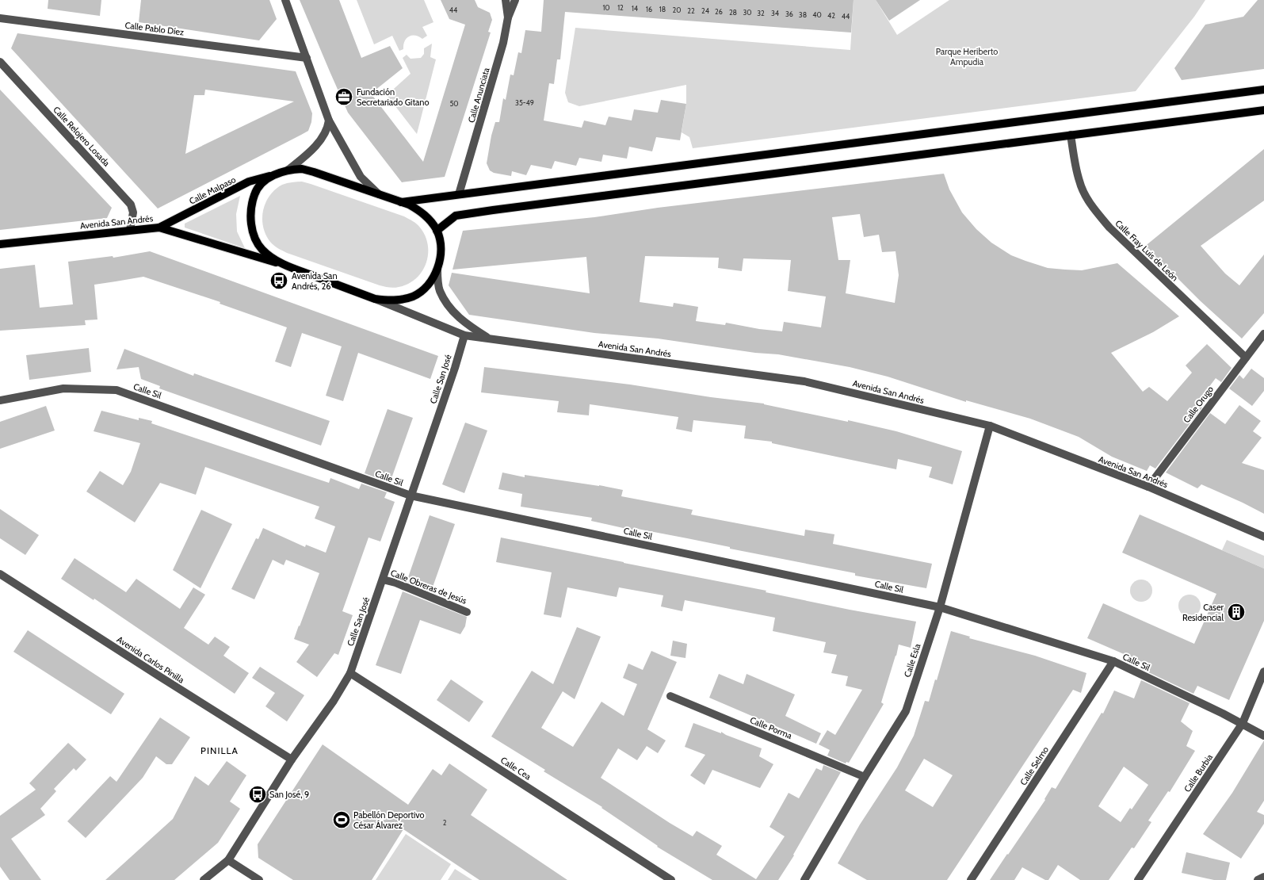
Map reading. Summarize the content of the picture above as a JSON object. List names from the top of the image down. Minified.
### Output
{"streets":{"main road":["Calle Malpaso","Avenida San Andrés"],"street":["Calle Pablo Díez","Calle Anunciata","Calle Relojero Losada","Calle Fray Luis de León","Calle San José","Calle Sil","Calle Orugo","Calle Obreras de Jesús","Avenida Carlos Pinilla","Calle Esla","Calle Porma","Calle Selmo","Calle Cea","Calle Burbia"]},"crossings":[["Calle Relojero Losada","Avenida San Andrés"],["Calle Malpaso","Avenida San Andrés"],["Avenida San Andrés","Calle San José"],["Avenida San Andrés","Calle Orugo"],["Avenida San Andrés","Calle Esla"],["Calle Fray Luis de León","Calle Orugo"],["Calle San José","Calle Sil"],["Calle San José","Calle Obreras de Jesús"],["Calle San José","Avenida Carlos Pinilla"],["Calle San José","Calle Cea"],["Calle Sil","Calle Esla"],["Calle Sil","Calle Selmo"],["Calle Sil","Calle Burbia"],["Calle Esla","Calle Porma"]],"districts":["PINILLA"],"parks":["Parque Heriberto Ampudia"],"places":{"office":["Fundación Secretariado Gitano"],"bus stop":["Avenida San Andrés, 26","San José, 9"],"building":["Caser Residencial"],"sports":["Pabellón Deportivo César Álvarez"]},"house_numbers":["10","12","14","16","18","44","20","22","24","26","28","30","32","34","36","38","40","42","44","35-49","50","2"]}
